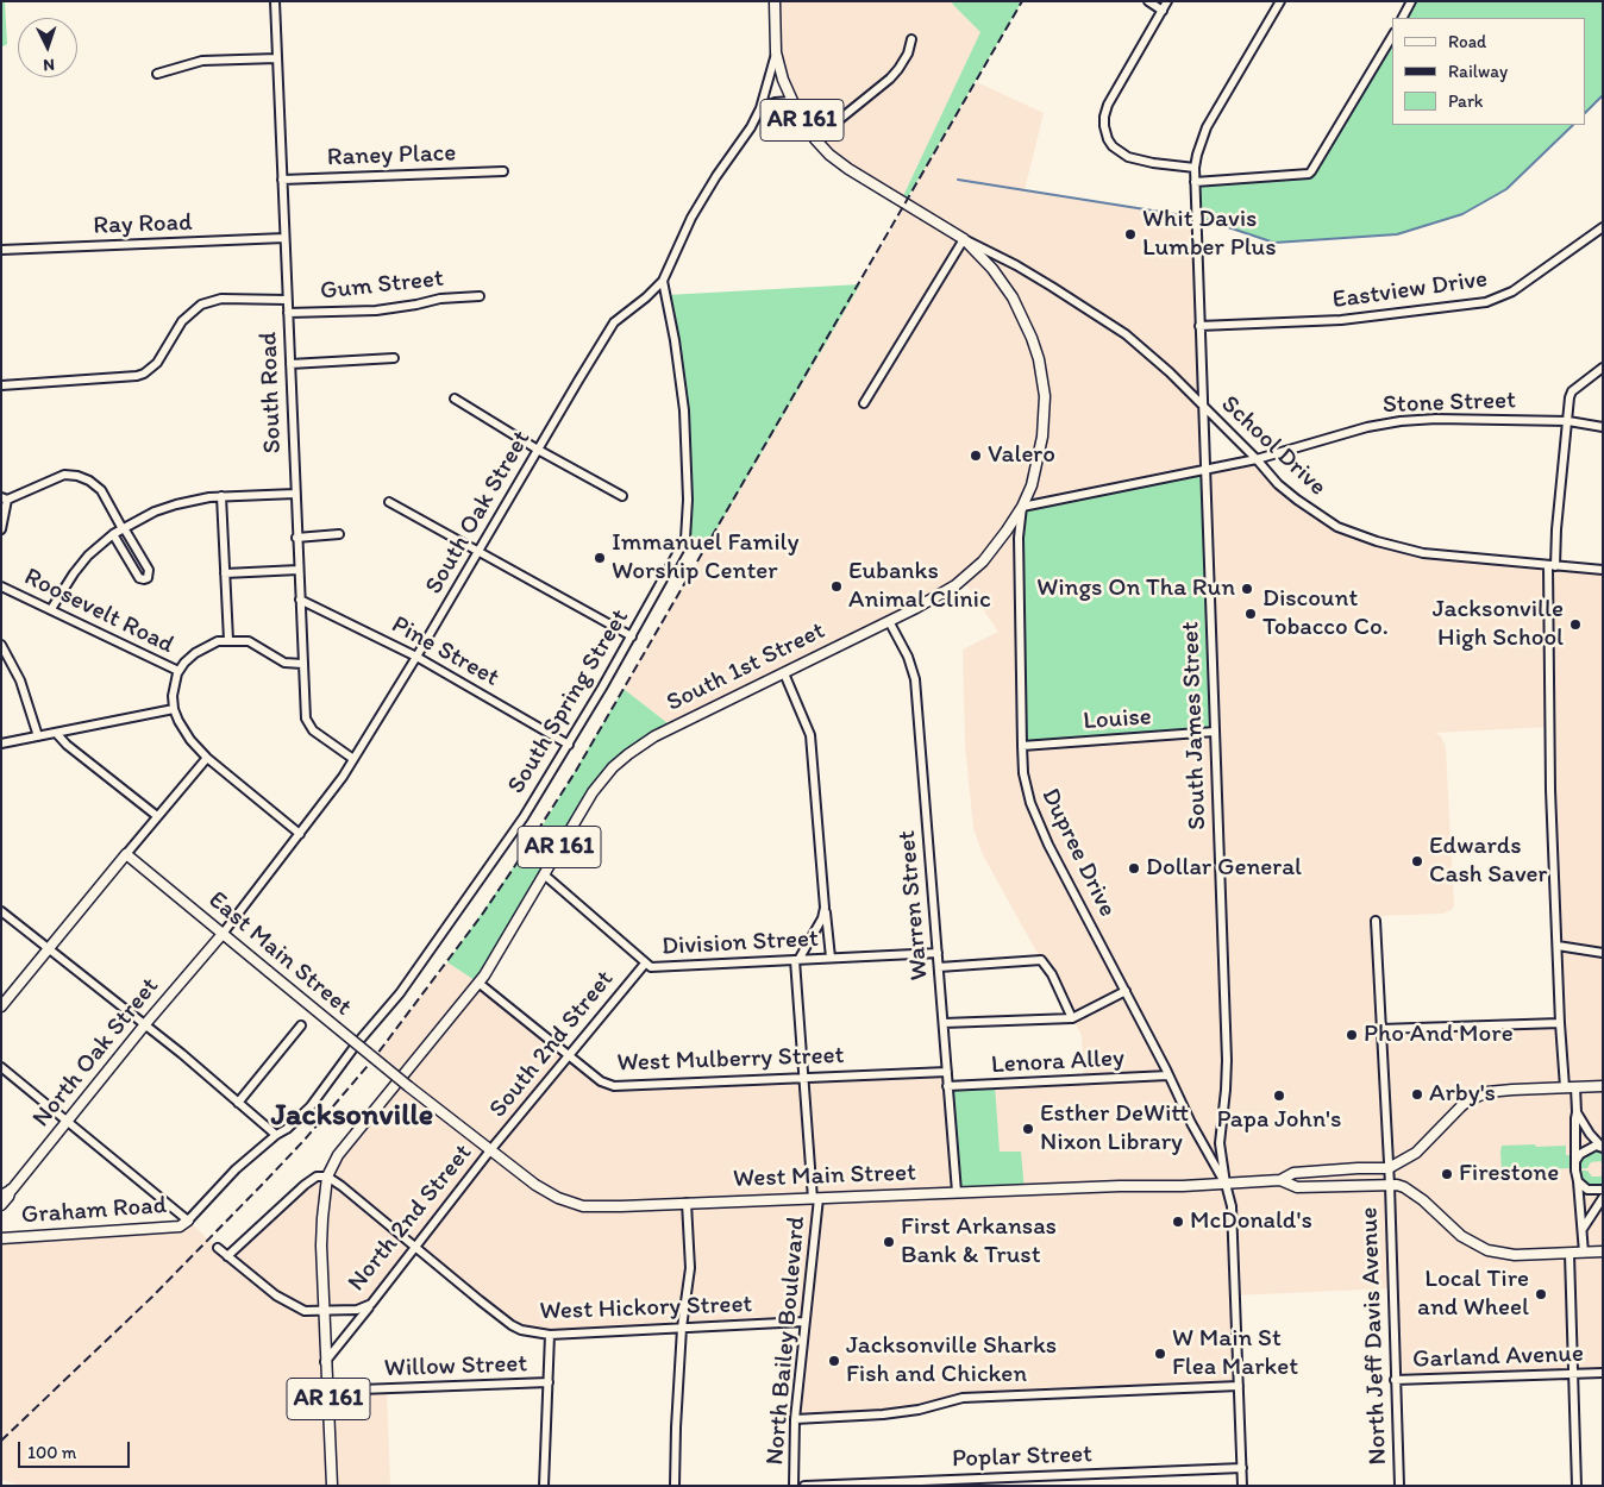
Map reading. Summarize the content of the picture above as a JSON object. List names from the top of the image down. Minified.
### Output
{"streets":{"main road":["AR 161","South 1st Street","East Main Street","North Oak Street","West Main Street","Graham Road"],"street":["Raney Place","Ray Road","Gum Street","Eastview Drive","South Road","Stone Street","School Drive","South Oak Street","Roosevelt Road","Pine Street","South Spring Street","Louise","South James Street","Dupree Drive","Warren Street","Division Street","South 2nd Street","West Mulberry Street","Lenora Alley","North 2nd Street","West Hickory Street","North Jeff Davis Avenue","North Bailey Boulevard","Garland Avenue","Willow Street","Poplar Street"]},"crossings":[["AR 161","South 1st Street"],["AR 161","North 2nd Street"],["AR 161","West Hickory Street"],["AR 161","Willow Street"],["Raney Place","South Road"],["Ray Road","South Road"],["Gum Street","South Road"],["Eastview Drive","South James Street"],["South Road","South Oak Street"],["South Road","Pine Street"],["Stone Street","School Drive"],["Stone Street","South 1st Street"],["Stone Street","South James Street"],["Stone Street","Dupree Drive"],["School Drive","South 1st Street"],["School Drive","South James Street"],["South Oak Street","Pine Street"],["South Oak Street","South 1st Street"],["South Oak Street","South Spring Street"],["South Oak Street","East Main Street"],["South Oak Street","North Oak Street"],["Pine Street","South Spring Street"],["South 1st Street","Dupree Drive"],["South 1st Street","Warren Street"],["South 1st Street","Division Street"],["South 1st Street","West Mulberry Street"],["South 1st Street","West Hickory Street"],["South Spring Street","Graham Road"],["Louise","South James Street"],["Louise","Dupree Drive"],["South James Street","Dupree Drive"],["South James Street","West Main Street"],["Dupree Drive","Lenora Alley"],["Dupree Drive","West Main Street"],["Warren Street","Division Street"],["Warren Street","West Mulberry Street"],["Warren Street","Lenora Alley"],["Warren Street","West Main Street"],["Division Street","South 2nd Street"],["Division Street","North Bailey Boulevard"],["East Main Street","North Oak Street"],["East Main Street","West Main Street"],["South 2nd Street","West Mulberry Street"],["South 2nd Street","West Main Street"],["South 2nd Street","North 2nd Street"],["West Mulberry Street","North Bailey Boulevard"],["West Main Street","North 2nd Street"],["West Main Street","North Jeff Davis Avenue"],["West Main Street","North Bailey Boulevard"],["North 2nd Street","West Hickory Street"],["West Hickory Street","North Bailey Boulevard"],["North Jeff Davis Avenue","Garland Avenue"]],"districts":["Jacksonville"],"places":["Whit Davis Lumber Plus","Valero","Immanuel Family Worship Center","Eubanks Animal Clinic","Wings On Tha Run","Discount Tobacco Co.","Jacksonville High School","Edwards Cash Saver","Dollar General","Pho And More","Arby's","Papa John's","Esther DeWitt Nixon Library","Firestone","McDonald's","First Arkansas Bank & Trust","Local Tire and Wheel","W Main St Flea Market","Jacksonville Sharks Fish and Chicken"],"legend":["Road","Railway","Park"],"scale_bar":"100 m","north":"bottom"}
